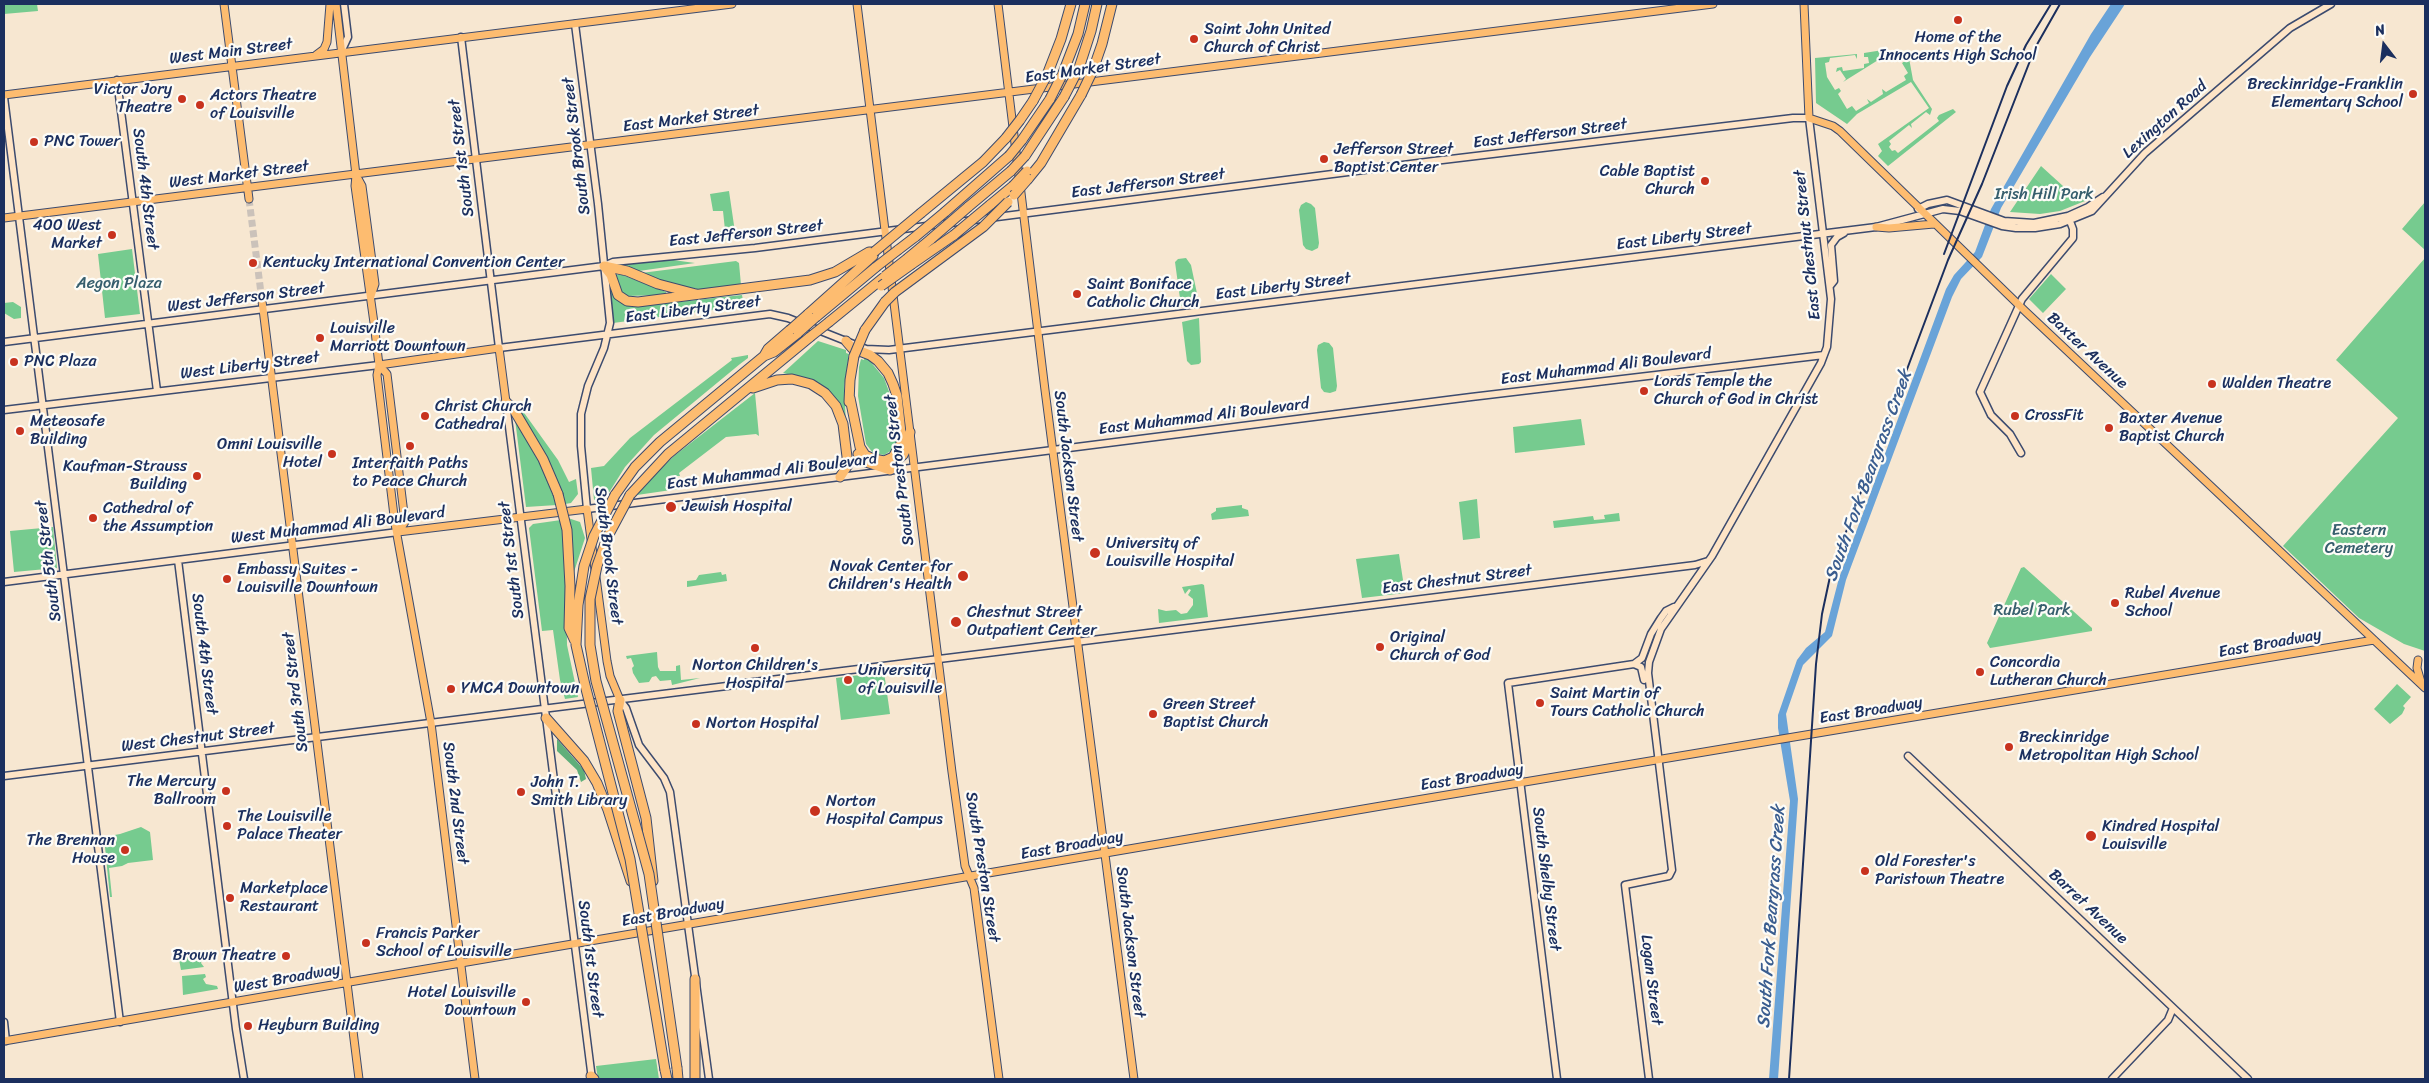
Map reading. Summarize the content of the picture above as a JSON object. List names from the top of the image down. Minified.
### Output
{"streets":{"main road":["West Main Street","East Market Street","South Brook Street","South 1st Street","West Market Street","Baxter Avenue","West Liberty Street","South Jackson Street","South Preston Street","West Muhammad Ali Boulevard","East Broadway","South 3rd Street","South 2nd Street","West Broadway"],"street":["Lexington Road","East Jefferson Street","South 4th Street","East Liberty Street","East Chestnut Street","West Jefferson Street","East Muhammad Ali Boulevard","South 5th Street","West Chestnut Street","South Shelby Street","Barret Avenue","Logan Street"]},"crossings":[["West Main Street","South Brook Street"],["West Main Street","South 1st Street"],["West Main Street","South 4th Street"],["West Main Street","South 5th Street"],["West Main Street","South 2nd Street"],["East Market Street","South Brook Street"],["East Market Street","South 1st Street"],["East Market Street","West Market Street"],["East Market Street","South Jackson Street"],["East Market Street","South Preston Street"],["Lexington Road","East Liberty Street"],["East Jefferson Street","South Brook Street"],["East Jefferson Street","South 1st Street"],["East Jefferson Street","East Chestnut Street"],["East Jefferson Street","West Jefferson Street"],["East Jefferson Street","Baxter Avenue"],["East Jefferson Street","South Jackson Street"],["East Jefferson Street","South Preston Street"],["South Brook Street","East Liberty Street"],["South Brook Street","East Chestnut Street"],["South Brook Street","East Muhammad Ali Boulevard"],["South Brook Street","West Muhammad Ali Boulevard"],["South Brook Street","East Broadway"],["South 1st Street","West Market Street"],["South 1st Street","East Liberty Street"],["South 1st Street","East Chestnut Street"],["South 1st Street","West Jefferson Street"],["South 1st Street","West Liberty Street"],["South 1st Street","West Muhammad Ali Boulevard"],["South 1st Street","East Broadway"],["South 1st Street","West Chestnut Street"],["South 1st Street","West Broadway"],["West Market Street","South 4th Street"],["West Market Street","South 5th Street"],["West Market Street","South 2nd Street"],["South 4th Street","West Jefferson Street"],["South 4th Street","West Liberty Street"],["South 4th Street","West Muhammad Ali Boulevard"],["South 4th Street","West Chestnut Street"],["South 4th Street","West Broadway"],["East Liberty Street","East Chestnut Street"],["East Liberty Street","Baxter Avenue"],["East Liberty Street","West Liberty Street"],["East Liberty Street","South Jackson Street"],["East Liberty Street","South Preston Street"],["East Chestnut Street","Baxter Avenue"],["East Chestnut Street","East Muhammad Ali Boulevard"],["East Chestnut Street","South Jackson Street"],["East Chestnut Street","South Preston Street"],["East Chestnut Street","West Chestnut Street"],["West Jefferson Street","South 5th Street"],["West Jefferson Street","South 3rd Street"],["West Jefferson Street","South 2nd Street"],["Baxter Avenue","East Broadway"],["West Liberty Street","South 5th Street"],["West Liberty Street","South 3rd Street"],["West Liberty Street","South 2nd Street"],["East Muhammad Ali Boulevard","South Jackson Street"],["East Muhammad Ali Boulevard","South Preston Street"],["East Muhammad Ali Boulevard","West Muhammad Ali Boulevard"],["South Jackson Street","East Broadway"],["South Preston Street","East Broadway"],["West Muhammad Ali Boulevard","South 5th Street"],["West Muhammad Ali Boulevard","South 3rd Street"],["West Muhammad Ali Boulevard","South 2nd Street"],["South 5th Street","West Chestnut Street"],["South 5th Street","West Broadway"],["East Broadway","South Shelby Street"],["East Broadway","West Broadway"],["East Broadway","Logan Street"],["South 3rd Street","West Chestnut Street"],["South 3rd Street","West Broadway"],["West Chestnut Street","South 2nd Street"],["South 2nd Street","West Broadway"]],"water":["South Fork Beargrass Creek"],"parks":["Irish Hill Park","Aegon Plaza","Eastern Cemetery","Rubel Park"],"places":["Home of the Innocents High School","Saint John United Church of Christ","Breckinridge-Franklin Elementary School","Victor Jory Theatre","Actors Theatre of Louisville","PNC Tower","Jefferson Street Baptist Center","Cable Baptist Church","400 West Market","Kentucky International Convention Center","Saint Boniface Catholic Church","Louisville Marriott Downtown","PNC Plaza","Walden Theatre","Lords Temple the Church of God in Christ","Christ Church Cathedral","CrossFit","Baxter Avenue Baptist Church","Meteosafe Building","Interfaith Paths to Peace Church","Omni Louisville Hotel","Kaufman-Strauss Building","Jewish Hospital","Cathedral of the Assumption","University of Louisville Hospital","Novak Center for Children's Health","Embassy Suites - Louisville Downtown","Rubel Avenue School","Chestnut Street Outpatient Center","Original Church of God","Norton Children's Hospital","Concordia Lutheran Church","University of Louisville","YMCA Downtown","Saint Martin of Tours Catholic Church","Green Street Baptist Church","Norton Hospital","Breckinridge Metropolitan High School","The Mercury Ballroom","John T. Smith Library","Norton Hospital Campus","The Louisville Palace Theater","Kindred Hospital Louisville","The Brennan House","Old Forester's Paristown Theatre","Marketplace Restaurant","Francis Parker School of Louisville","Brown Theatre","Hotel Louisville Downtown","Heyburn Building"],"north":"top"}
